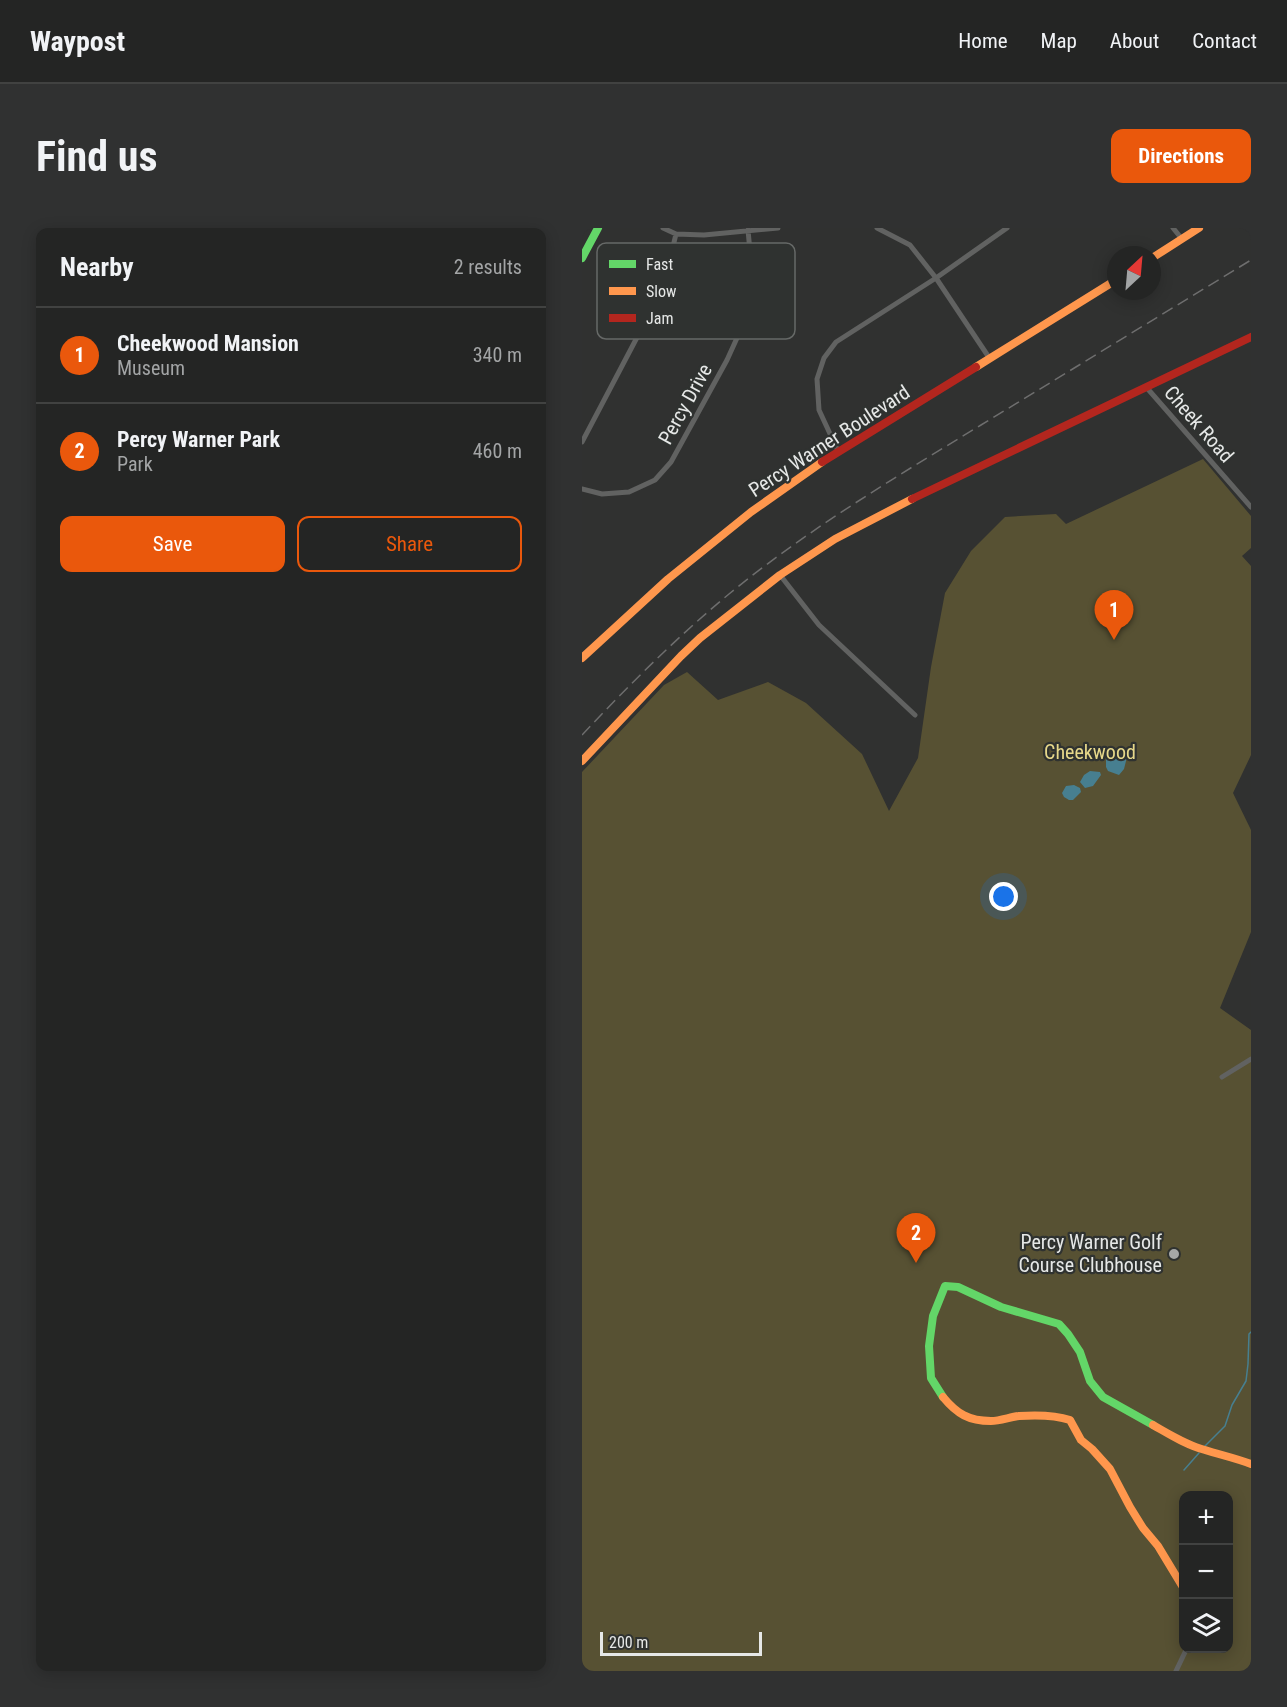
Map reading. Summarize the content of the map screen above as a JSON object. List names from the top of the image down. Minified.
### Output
{"streets":{"street":["Percy Drive","Cheek Road","Percy Warner Boulevard"]},"parks":["Cheekwood"],"places":["Percy Warner Golf Course Clubhouse"],"legend":["Fast","Slow","Jam"],"scale_bar":"200 m","north":"top right","page":{"header":"Waypost","nav":["Home","Map","About","Contact"],"buttons":["Directions",["Save","Share"]],"title":"Find us","heading":["Nearby","2 results"],"list":[{"mark":"1","name":"Cheekwood Mansion","note":"Museum","value":"340 m"},{"mark":"2","name":"Percy Warner Park","note":"Park","value":"460 m"}],"pins":["1","2"],"map_buttons":["+","−"],"scale":"200 m"}}
